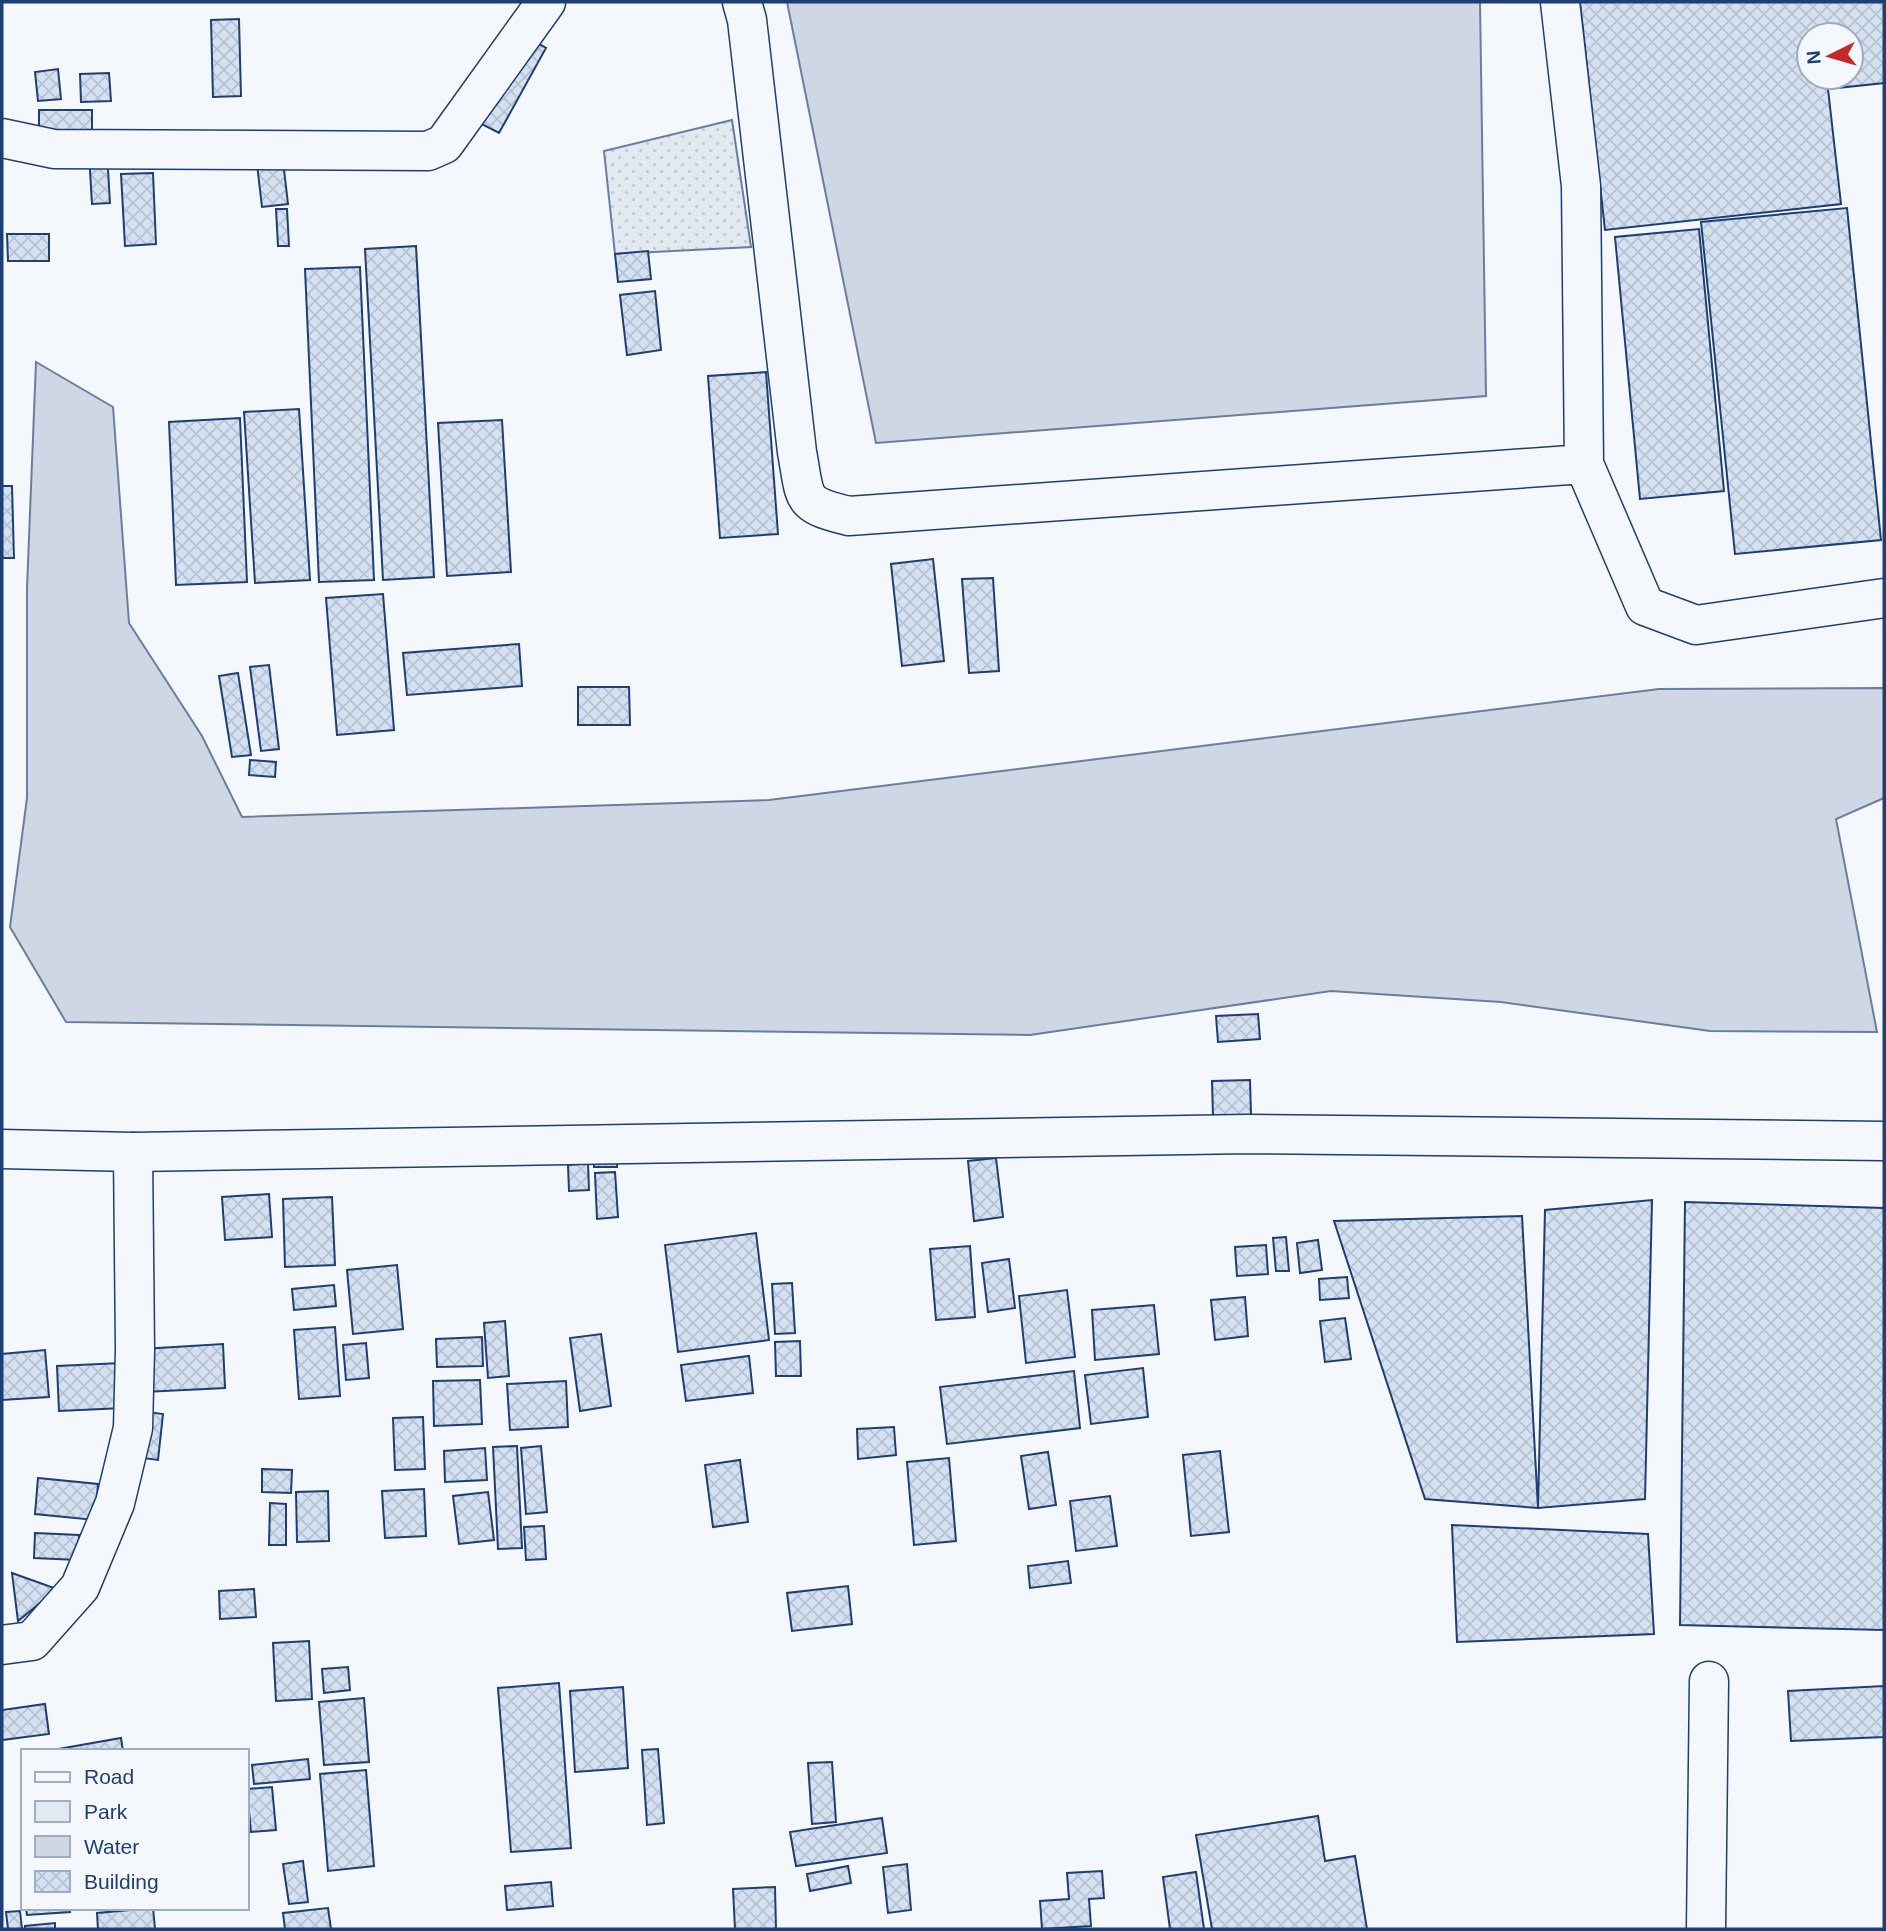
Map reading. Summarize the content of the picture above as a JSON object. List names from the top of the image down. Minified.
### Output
{"legend":["Road","Park","Water","Building"],"north":"left"}
